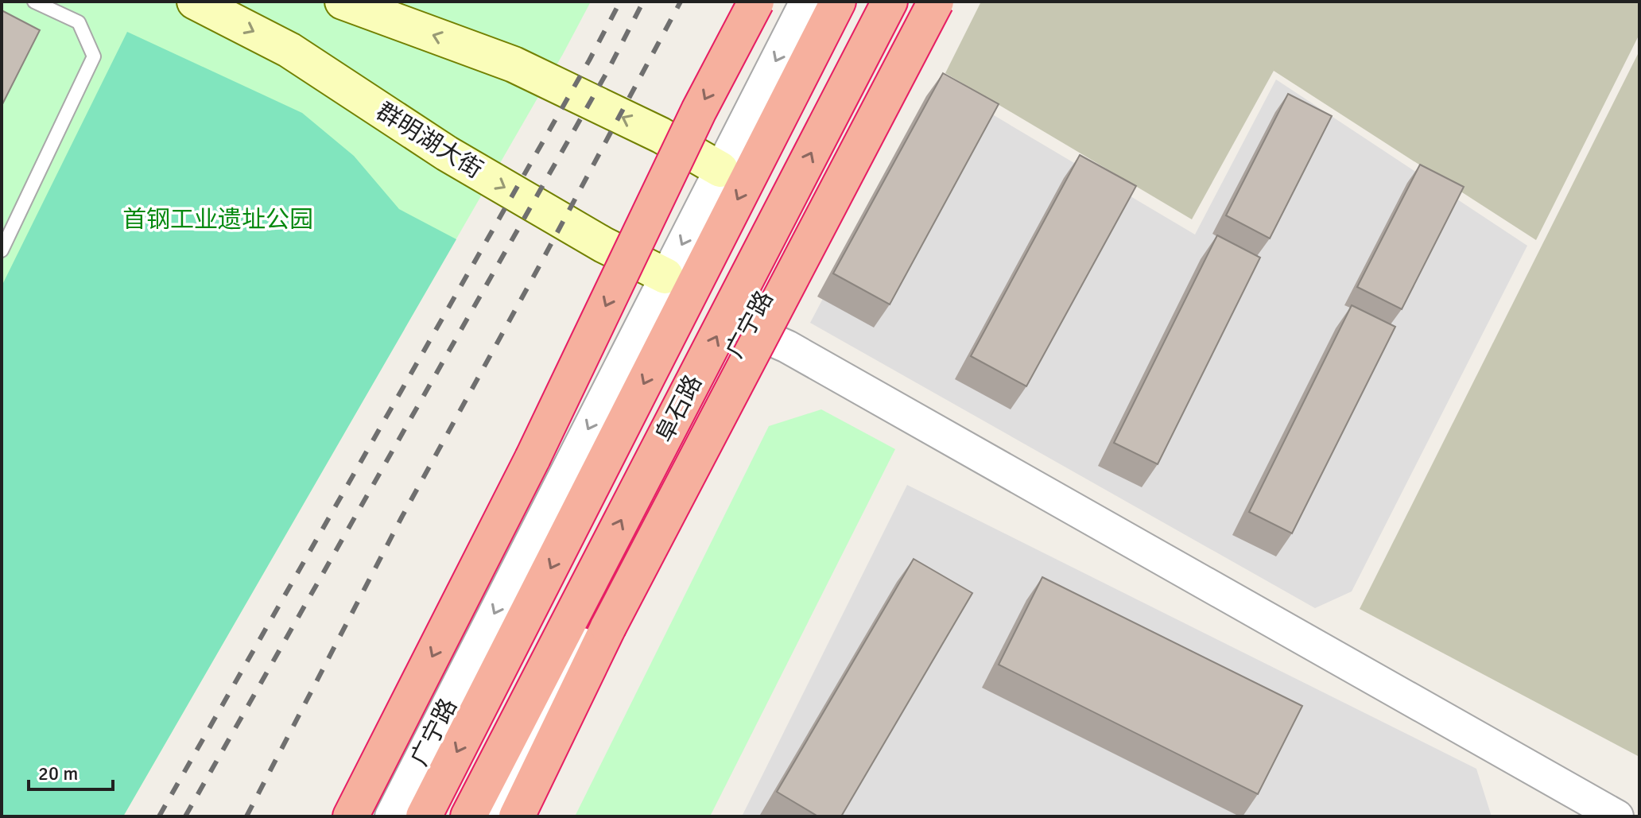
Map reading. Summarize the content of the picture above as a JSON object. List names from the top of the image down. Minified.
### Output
{"streets":{"highway":["阜石路"],"main road":["群明湖大街"],"street":["广宁路"]},"crossings":[["群明湖大街","广宁路"]],"parks":["首钢工业遗址公园"],"scale_bar":"20 m"}
